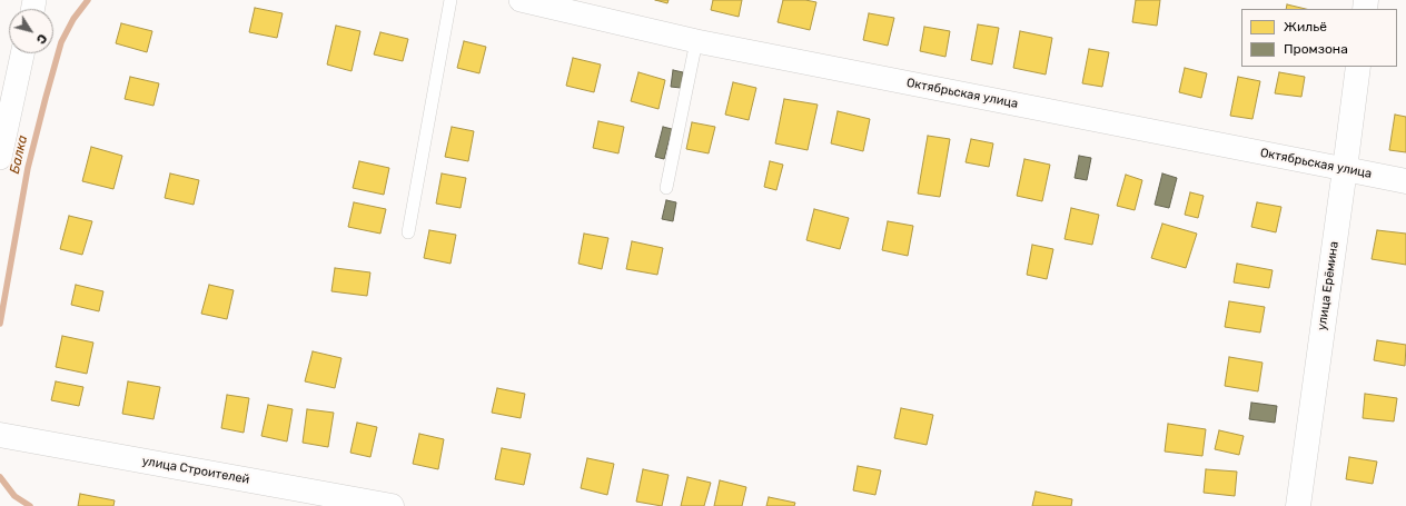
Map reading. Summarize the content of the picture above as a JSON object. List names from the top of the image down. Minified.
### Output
{"streets":{"street":["Октябрьская улица","улица Ерёмина","улица Строителей"]},"crossings":[["Октябрьская улица","улица Ерёмина"]],"water":["Балка"],"legend":["Жильё","Промзона"],"north":"bottom right"}
